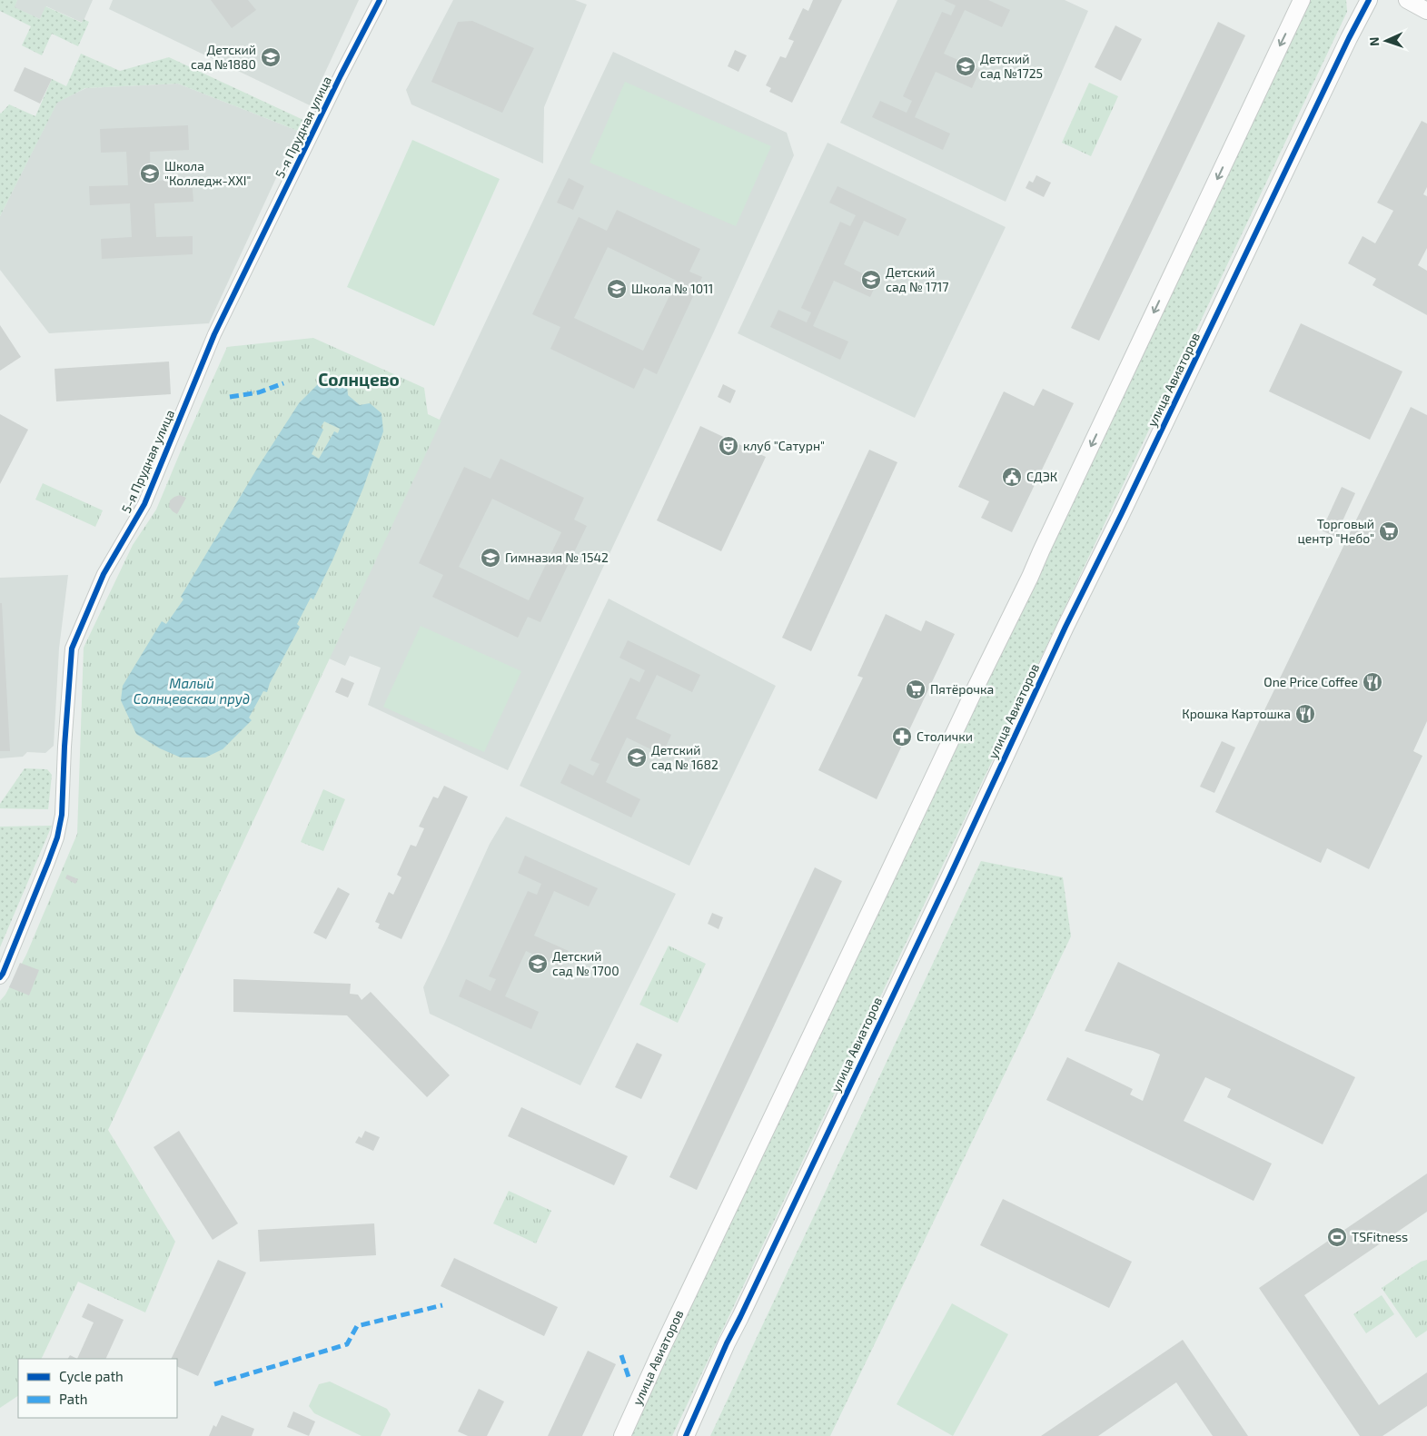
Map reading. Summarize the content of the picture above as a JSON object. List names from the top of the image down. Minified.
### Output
{"streets":{"street":["5-я Прудная улица","улица Авиаторов"]},"districts":["Солнцево"],"water":["Малый Солнцевскаи пруд"],"places":{"school or university":["Детский сад №1880","Детский сад №1725","Школа \"Колледж-XXI\"","Детский сад № 1717","Школа № 1011","Гимназия № 1542","Детский сад № 1682","Детский сад № 1700"],"theatre":["клуб \"Сатурн\""],"public building":["СДЭК"],"supermarket":["Торговый центр \"Небо\"","Пятёрочка"],"restaurant":["One Price Coffee","Крошка Картошка"],"pharmacy":["Столички"],"sports":["TSFitness"]},"legend":["Cycle path","Path"],"north":"left"}
